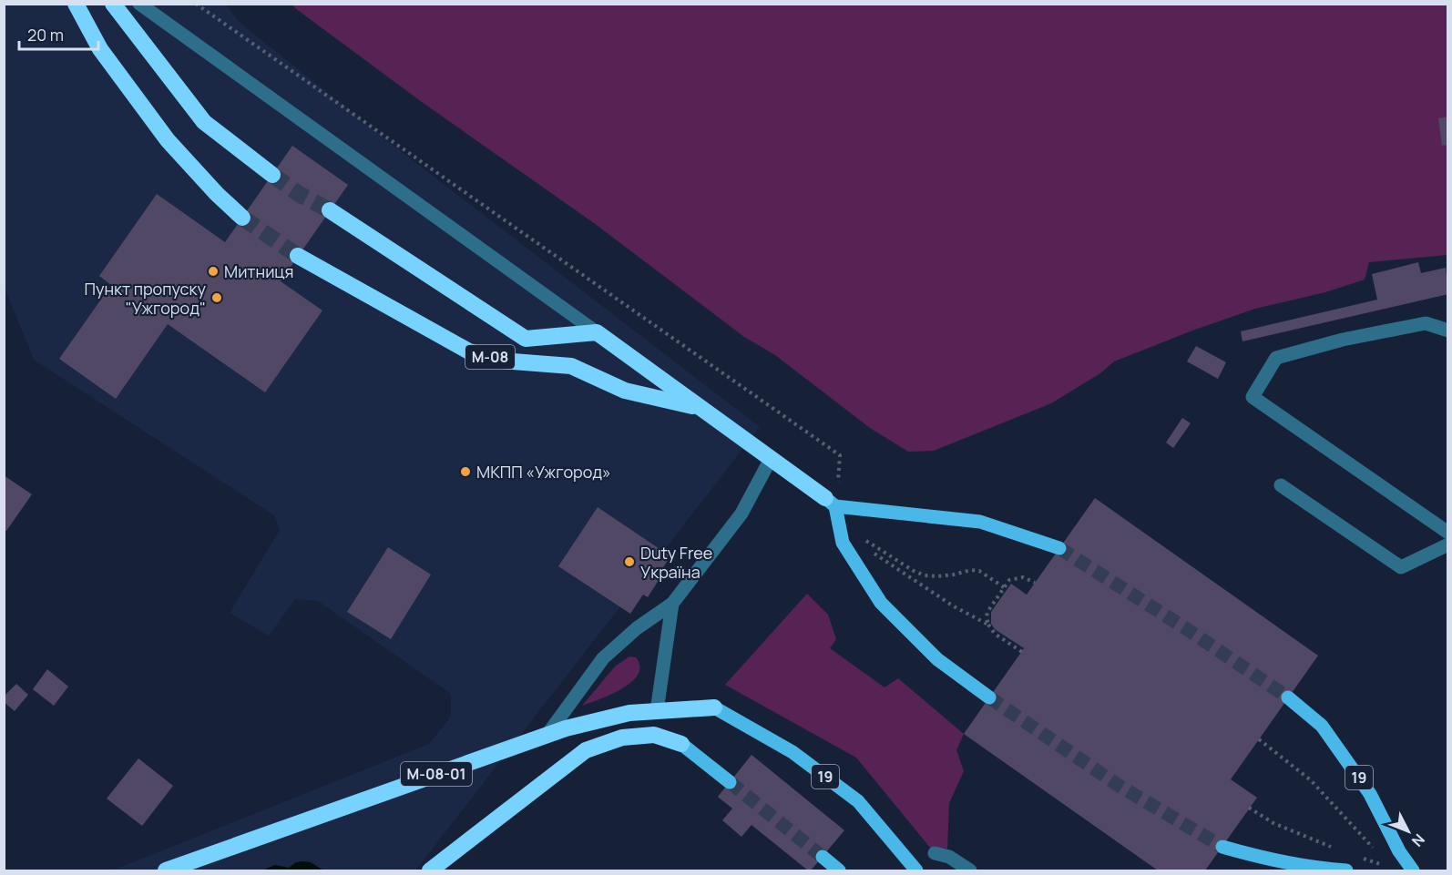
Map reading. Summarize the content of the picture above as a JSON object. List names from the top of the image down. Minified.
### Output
{"streets":{"highway":["М-08","М-08-01"],"main road":["19"]},"crossings":[["М-08-01","19"]],"places":["Митниця","Пункт пропуску \"Ужгород\"","МКПП «Ужгород»","Duty Free Україна"],"scale_bar":"20 m","north":"bottom right"}
